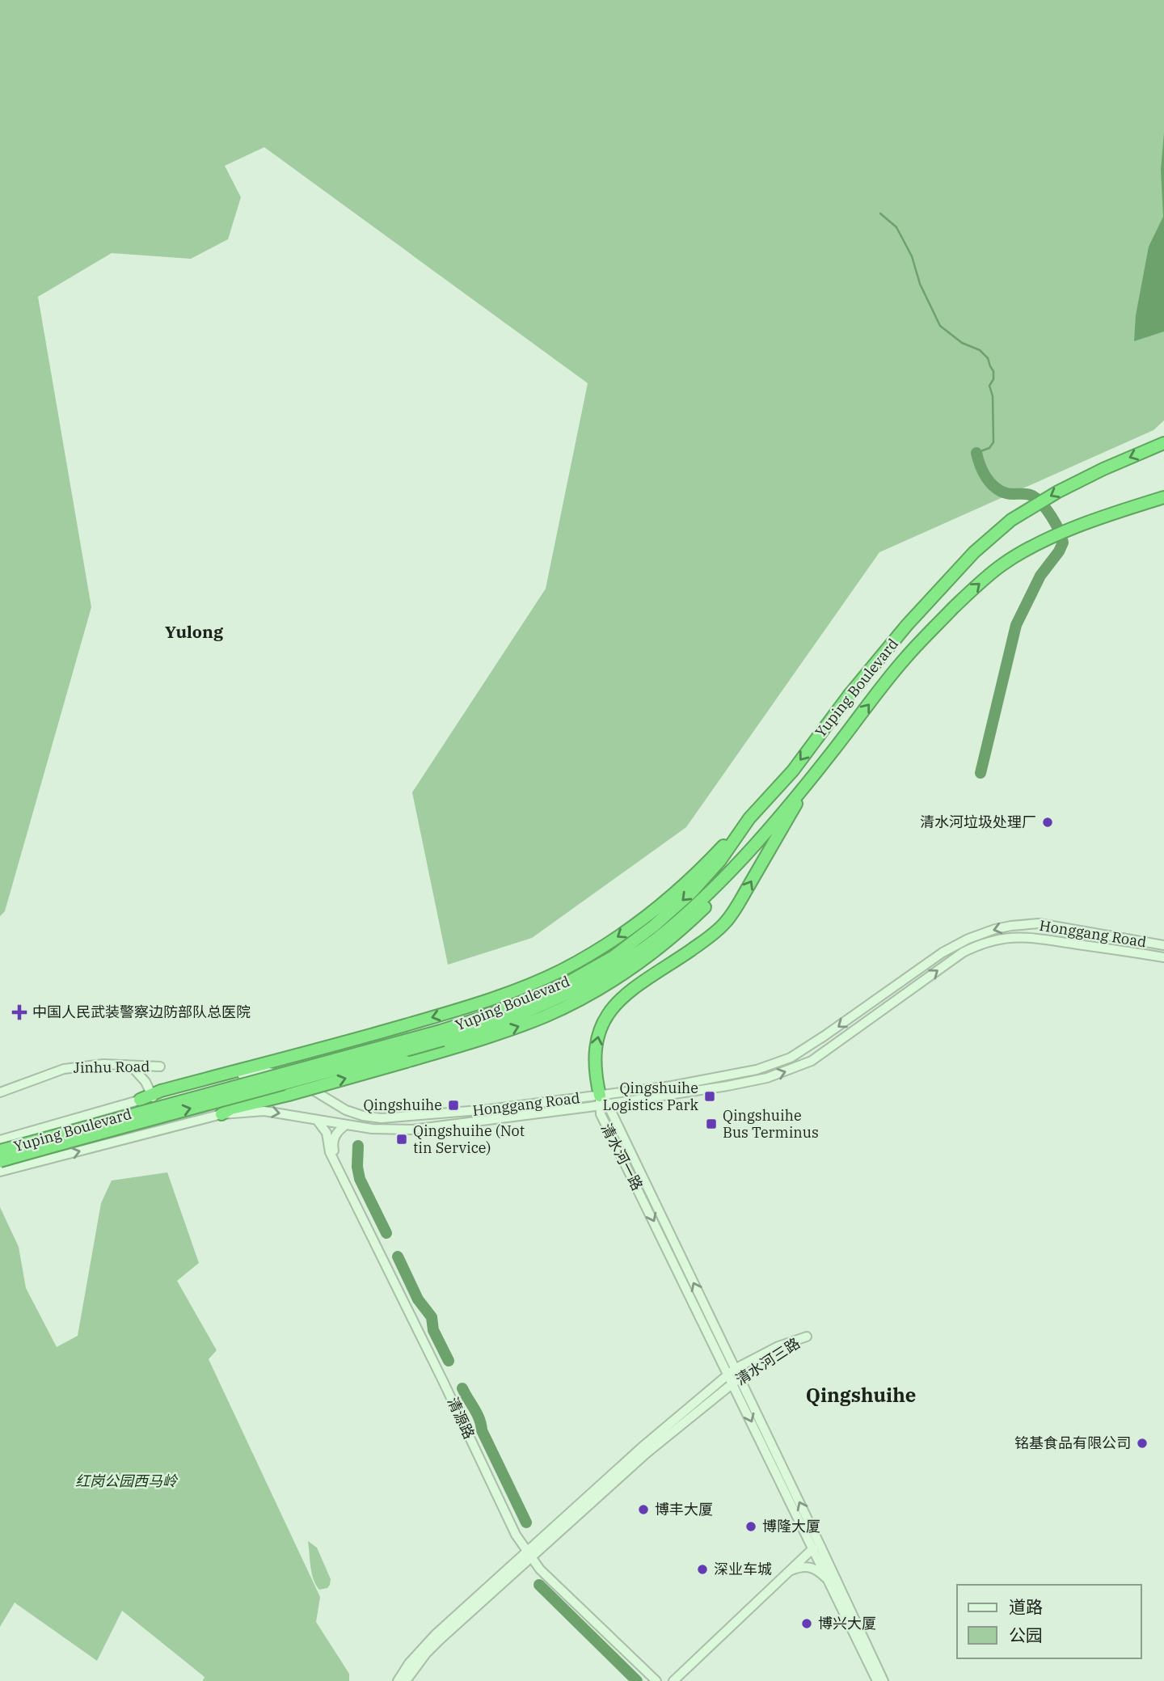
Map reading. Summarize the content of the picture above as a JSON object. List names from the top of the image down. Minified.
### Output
{"streets":{"highway":["Yuping Boulevard"],"street":["Honggang Road","Jinhu Road","清水河一路","清水河三路","清源路"]},"crossings":[["Honggang Road","Jinhu Road"],["Honggang Road","清水河一路"],["Honggang Road","清源路"],["清水河一路","清水河三路"],["清水河三路","清源路"]],"districts":["Yulong","Qingshuihe"],"parks":["红岗公园西马岭"],"places":{"other":["清水河垃圾处理厂","铭基食品有限公司","博丰大厦","博隆大厦","深业车城","博兴大厦"],"health":["中国人民武装警察边防部队总医院"],"transit":["Qingshuihe Logistics Park","Qingshuihe","Qingshuihe Bus Terminus","Qingshuihe (Not tin Service)"]},"legend":["道路","公园"]}
